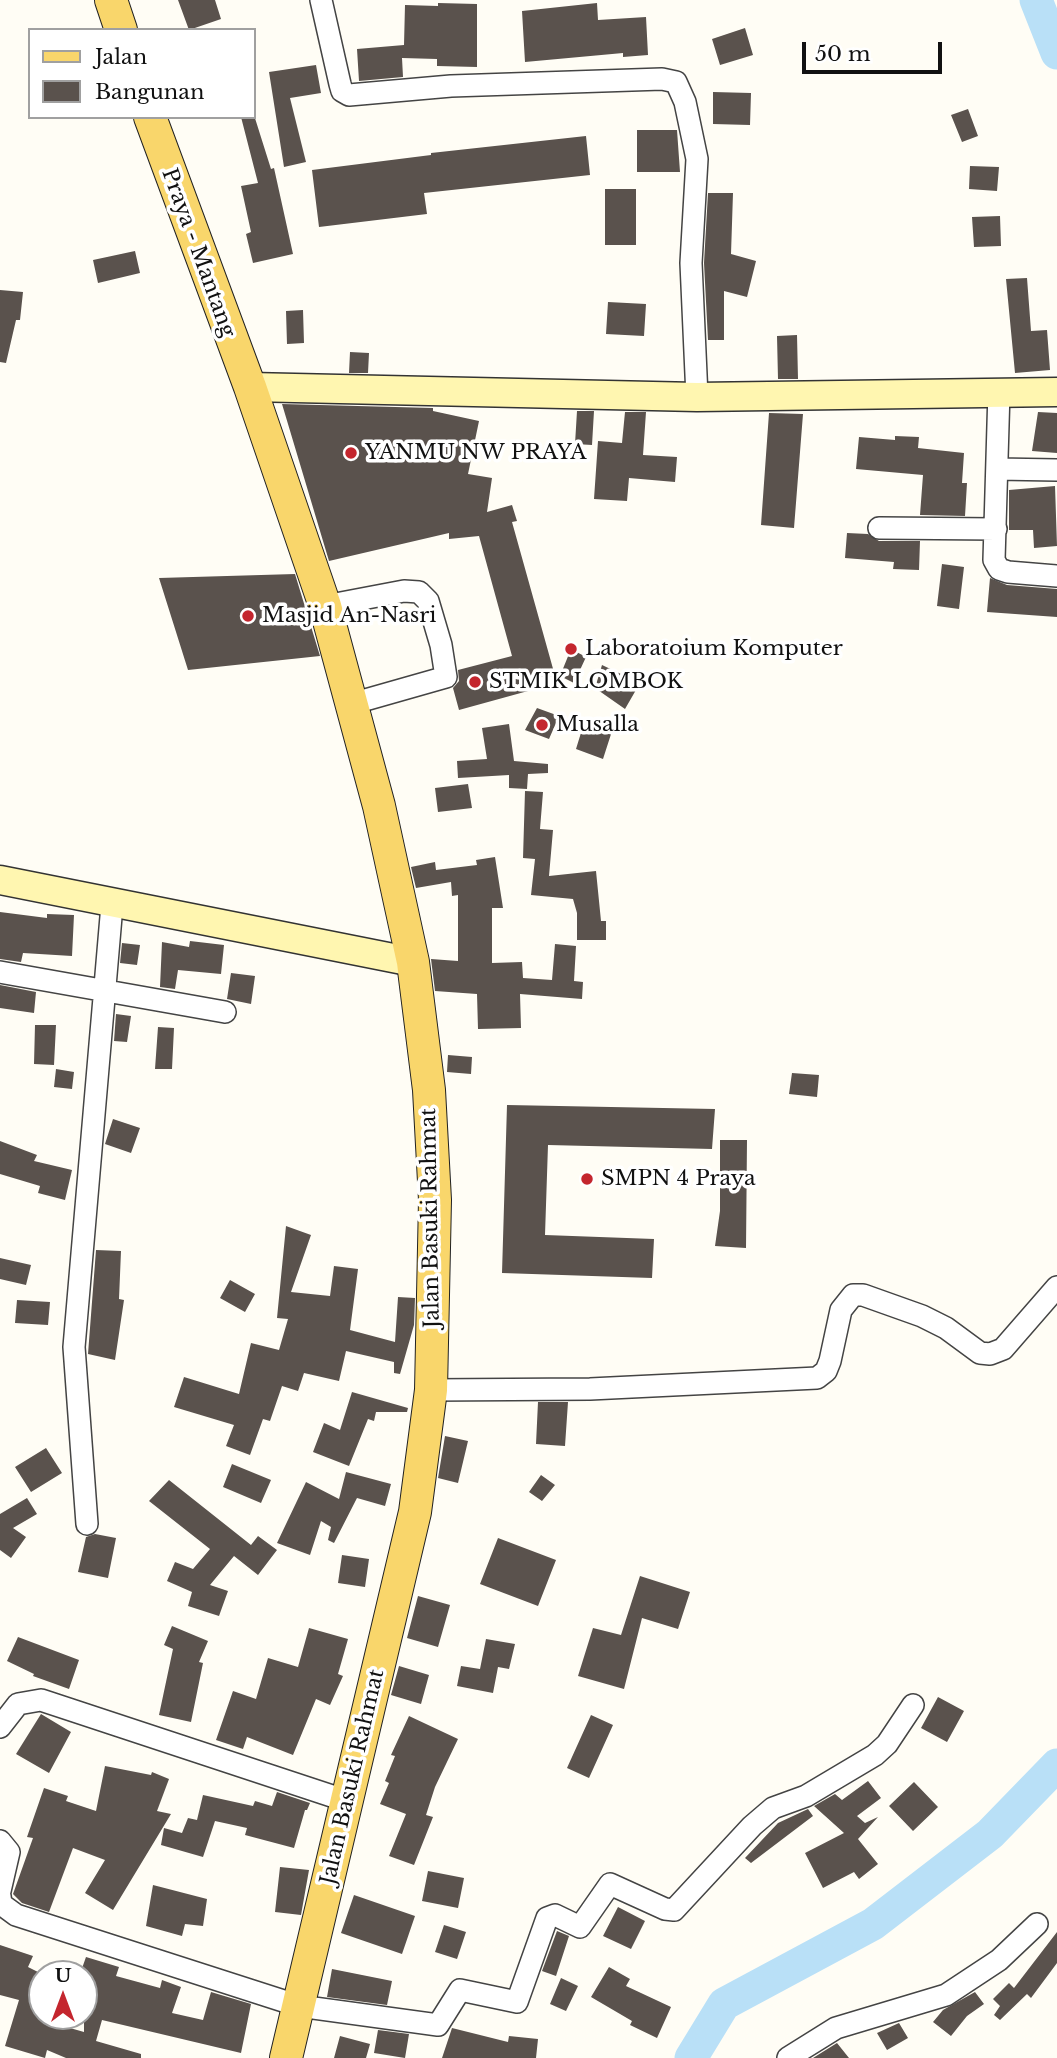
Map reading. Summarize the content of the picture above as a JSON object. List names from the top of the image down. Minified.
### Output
{"streets":{"main road":["Praya - Mantang","Jalan Basuki Rahmat"]},"crossings":[["Praya - Mantang","Jalan Basuki Rahmat"]],"places":["YANMU NW PRAYA","Masjid An-Nasri","Laboratoium Komputer","STMIK LOMBOK","Musalla","SMPN 4 Praya"],"legend":["Jalan","Bangunan"],"scale_bar":"50 m","north":"top"}
